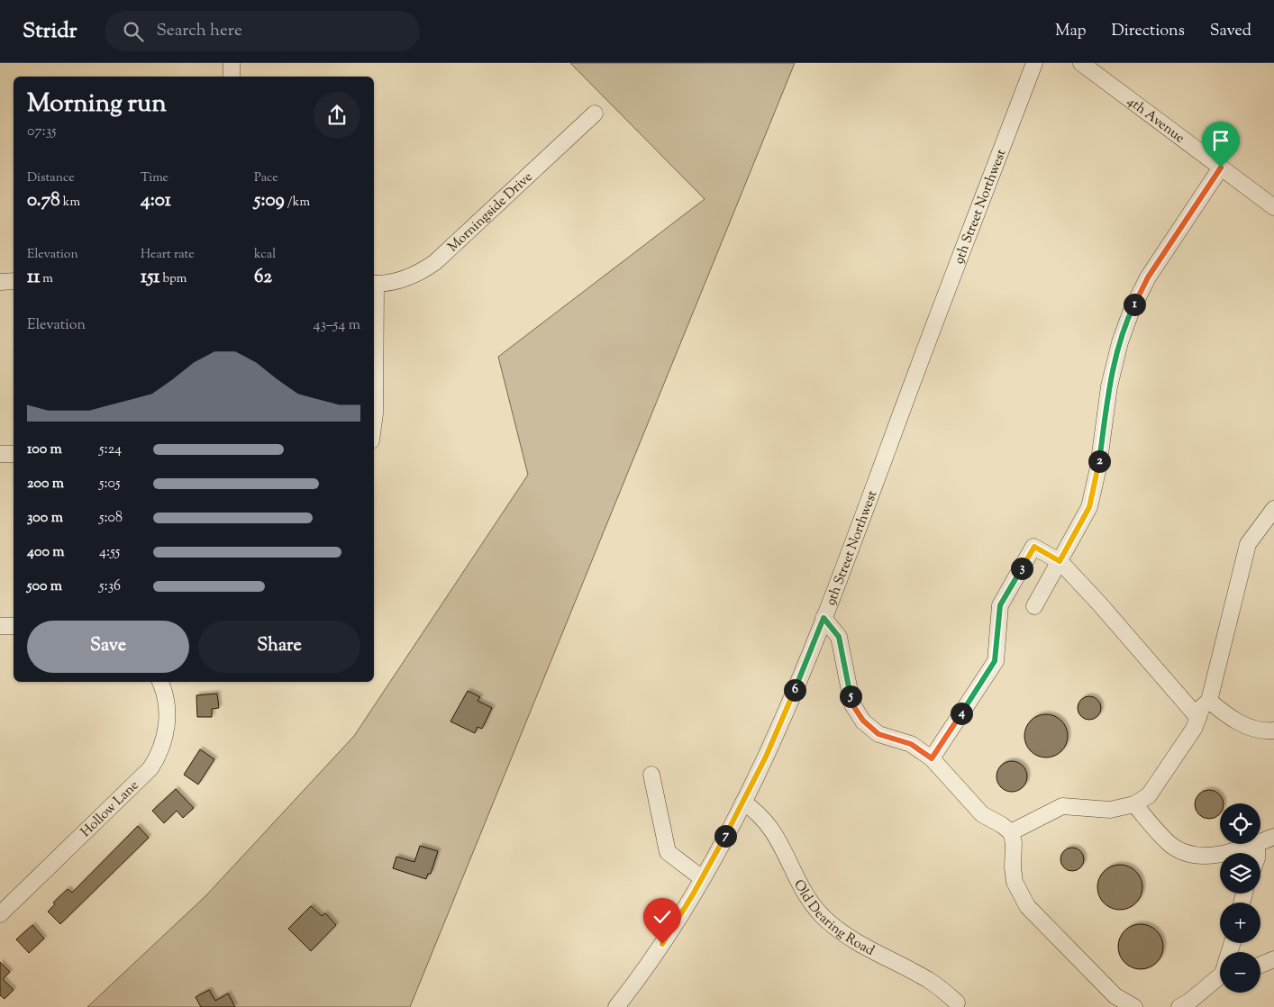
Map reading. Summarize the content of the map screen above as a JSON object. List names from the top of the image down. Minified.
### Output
{"streets":{"street":["4th Avenue","9th Street Northwest","Morningside Drive","Hollow Lane","Old Dearing Road"]},"crossings":[["9th Street Northwest","Old Dearing Road"]],"page":{"header":"Stridr","search":"Search here","nav":["Map","Directions","Saved"],"heading":["Morning run","07:35"],"stats":[["Distance","0.78 km"],["Time","4:01"],["Pace","5:09 /km"],["Elevation","11 m"],["Heart rate","151 bpm"],["kcal","62"]],"pins":["1","2","3","6","5","4","7"],"chart":["Elevation","43–54 m"],"list":[{"name":"100 m","note":"5:24"},{"name":"200 m","note":"5:05"},{"name":"300 m","note":"5:08"},{"name":"400 m","note":"4:55"},{"name":"500 m","note":"5:36"}],"buttons":["Save","Share"],"map_buttons":["+","−"]}}
